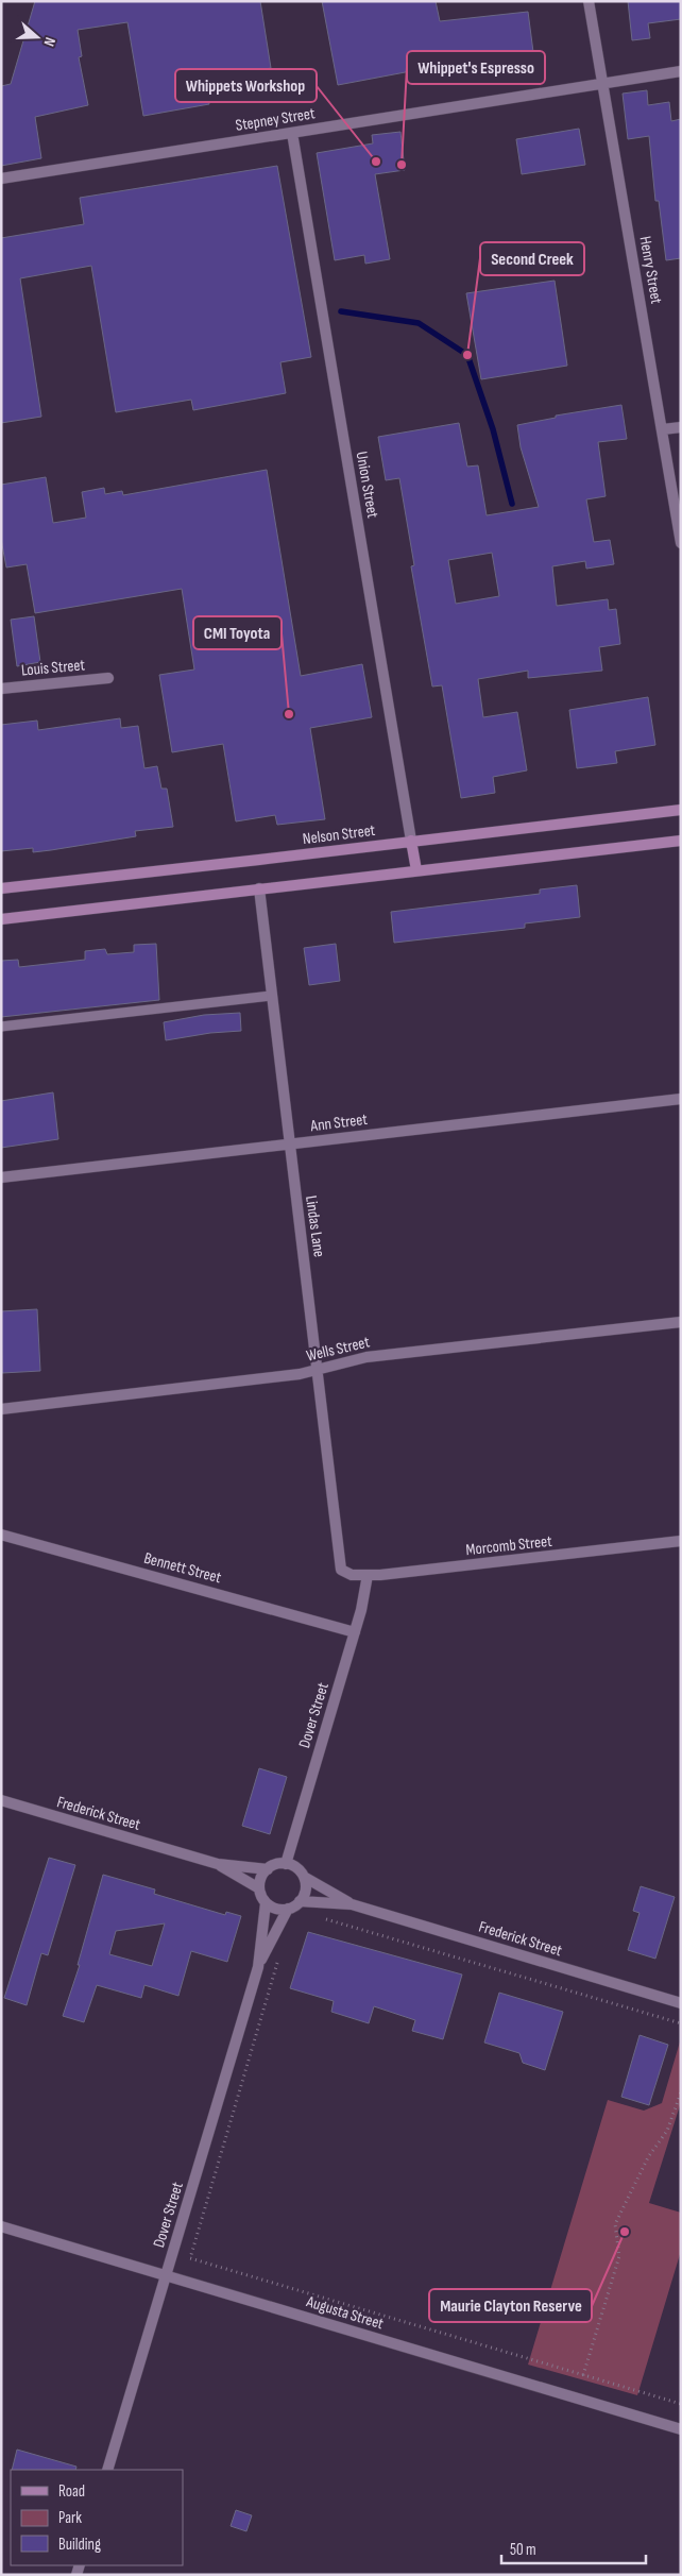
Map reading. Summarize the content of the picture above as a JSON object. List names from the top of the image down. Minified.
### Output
{"streets":{"main road":["Nelson Street"],"street":["Stepney Street","Henry Street","Union Street","Louis Street","Ann Street","Lindas Lane","Wells Street","Morcomb Street","Bennett Street","Dover Street","Frederick Street","Augusta Street"]},"crossings":[["Stepney Street","Henry Street"],["Stepney Street","Union Street"],["Union Street","Nelson Street"],["Ann Street","Lindas Lane"],["Lindas Lane","Wells Street"],["Lindas Lane","Morcomb Street"],["Morcomb Street","Dover Street"],["Bennett Street","Dover Street"],["Dover Street","Frederick Street"],["Dover Street","Augusta Street"]],"places":["Whippets Workshop","Whippet's Espresso","Second Creek","CMI Toyota","Maurie Clayton Reserve"],"legend":["Road","Park","Building"],"scale_bar":"50 m","north":"right"}
